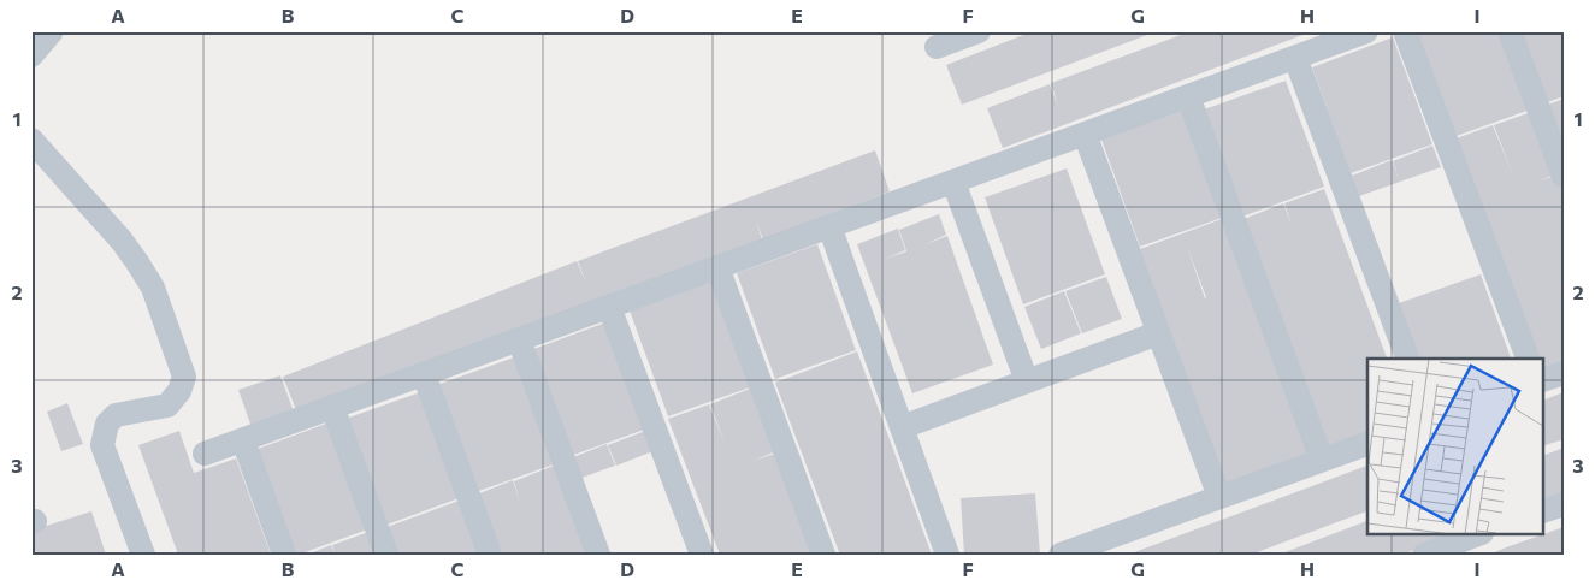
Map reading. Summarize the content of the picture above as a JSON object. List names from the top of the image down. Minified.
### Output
{"grid":{"columns":["A","B","C","D","E","F","G","H","I"],"rows":["1","2","3"]}}
